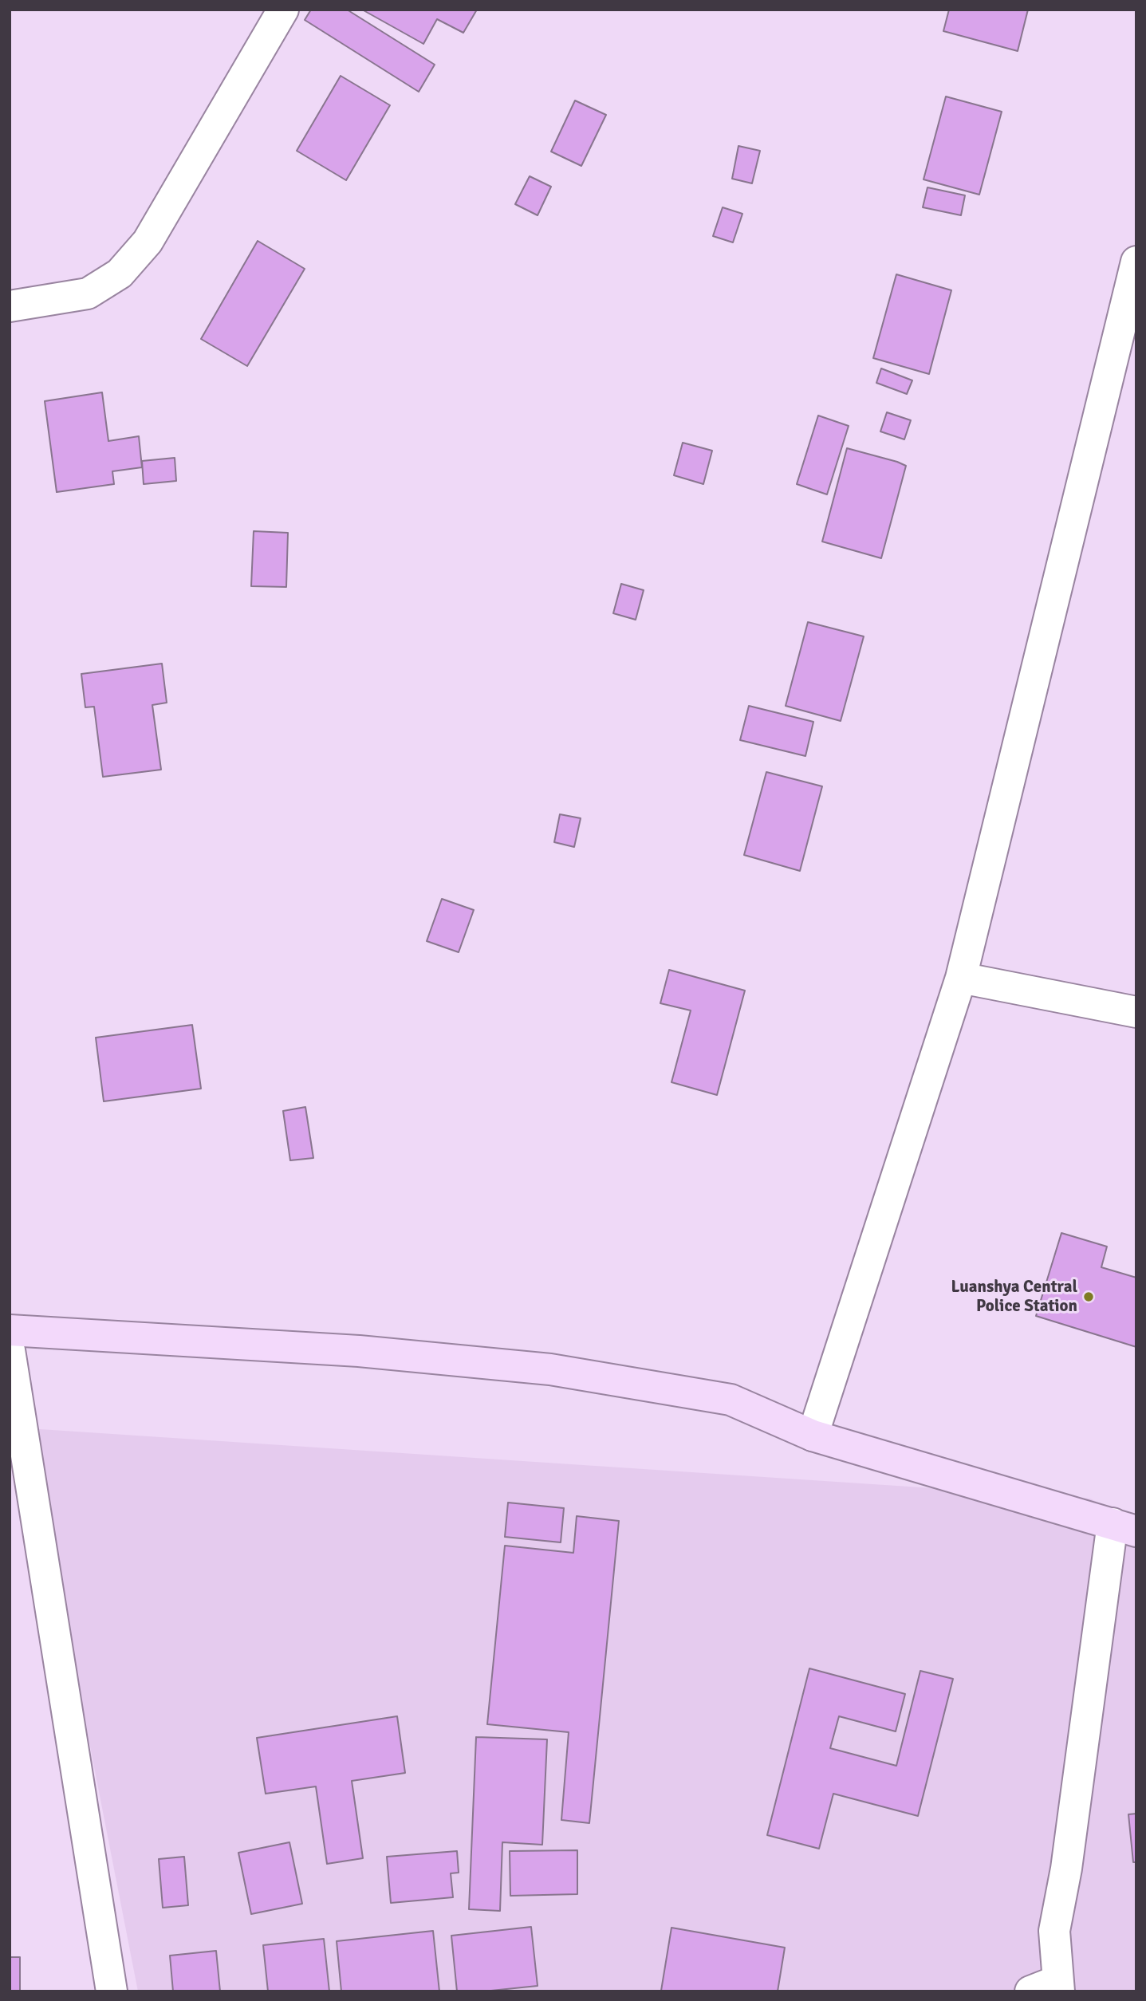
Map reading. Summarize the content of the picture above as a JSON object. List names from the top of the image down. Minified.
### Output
{"places":["Luanshya Central Police Station"]}
